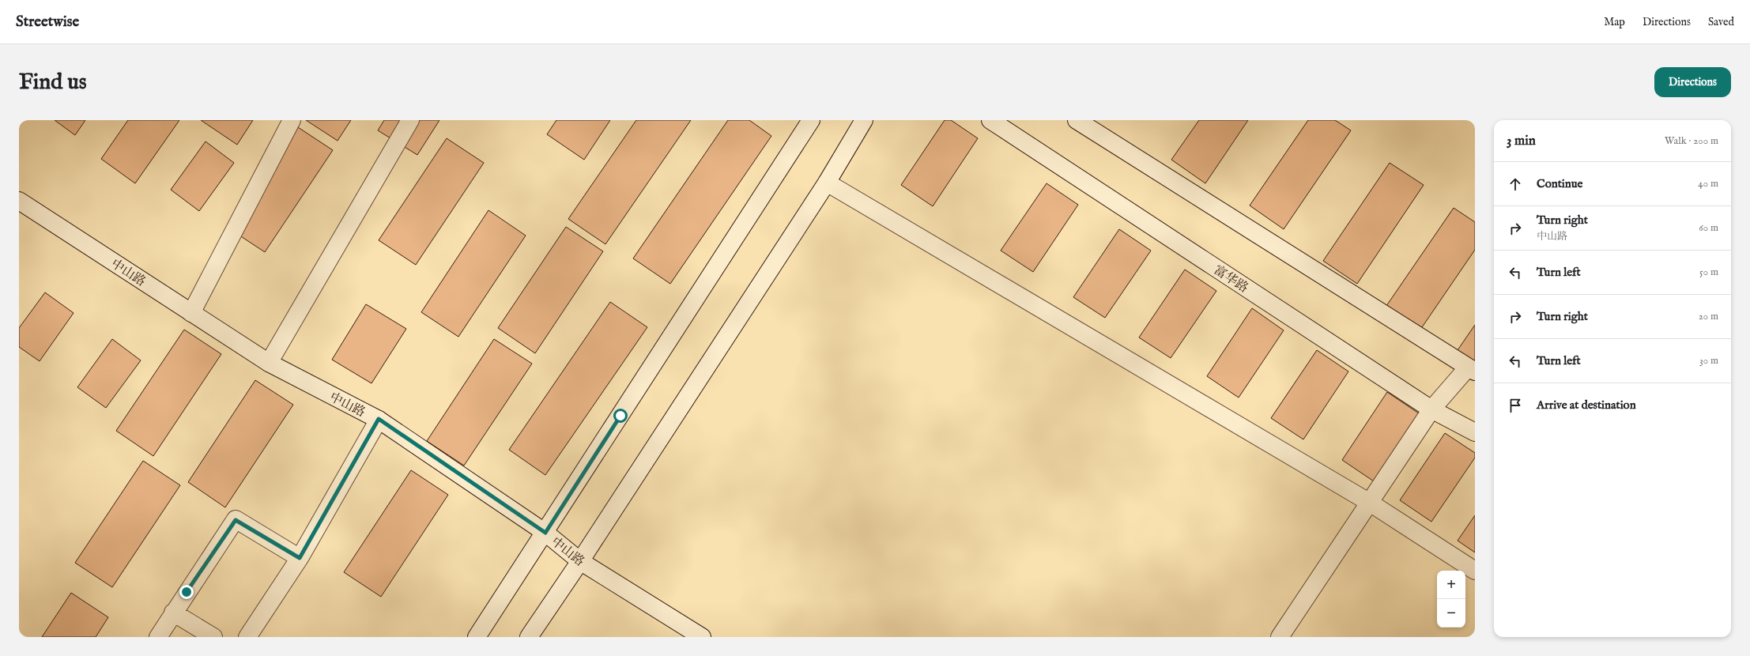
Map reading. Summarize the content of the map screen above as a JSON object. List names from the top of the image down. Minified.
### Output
{"streets":{"street":["中山路","富华路"]},"page":{"header":"Streetwise","nav":["Map","Directions","Saved"],"buttons":"Directions","title":"Find us","heading":["3 min","Walk · 200 m"],"list":[["Continue","40 m"],["Turn right","中山路","60 m"],["Turn left","50 m"],["Turn right","20 m"],["Turn left","30 m"],"Arrive at destination"],"map_buttons":["+","−"]}}
